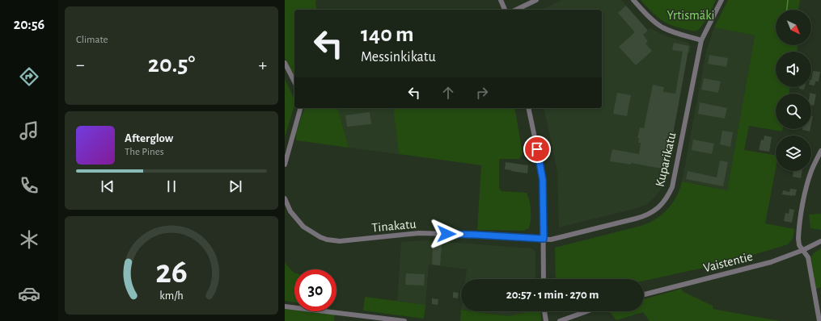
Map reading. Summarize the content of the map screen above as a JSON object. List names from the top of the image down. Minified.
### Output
{"streets":{"street":["Kuparikatu","Tinakatu","Vaistentie"]},"crossings":[["Kuparikatu","Tinakatu"]],"parks":["Yrtismäki"],"north":"bottom right","page":{"tabs":"20:56","tile":"Climate","turn":["140 m","Messinkikatu"],"heat":["−","20.5°","+"],"song":["Afterglow","The Pines"],"limit":"30","trip":"20:57 · 1 min · 270 m","gauge":["26","km/h"]}}
